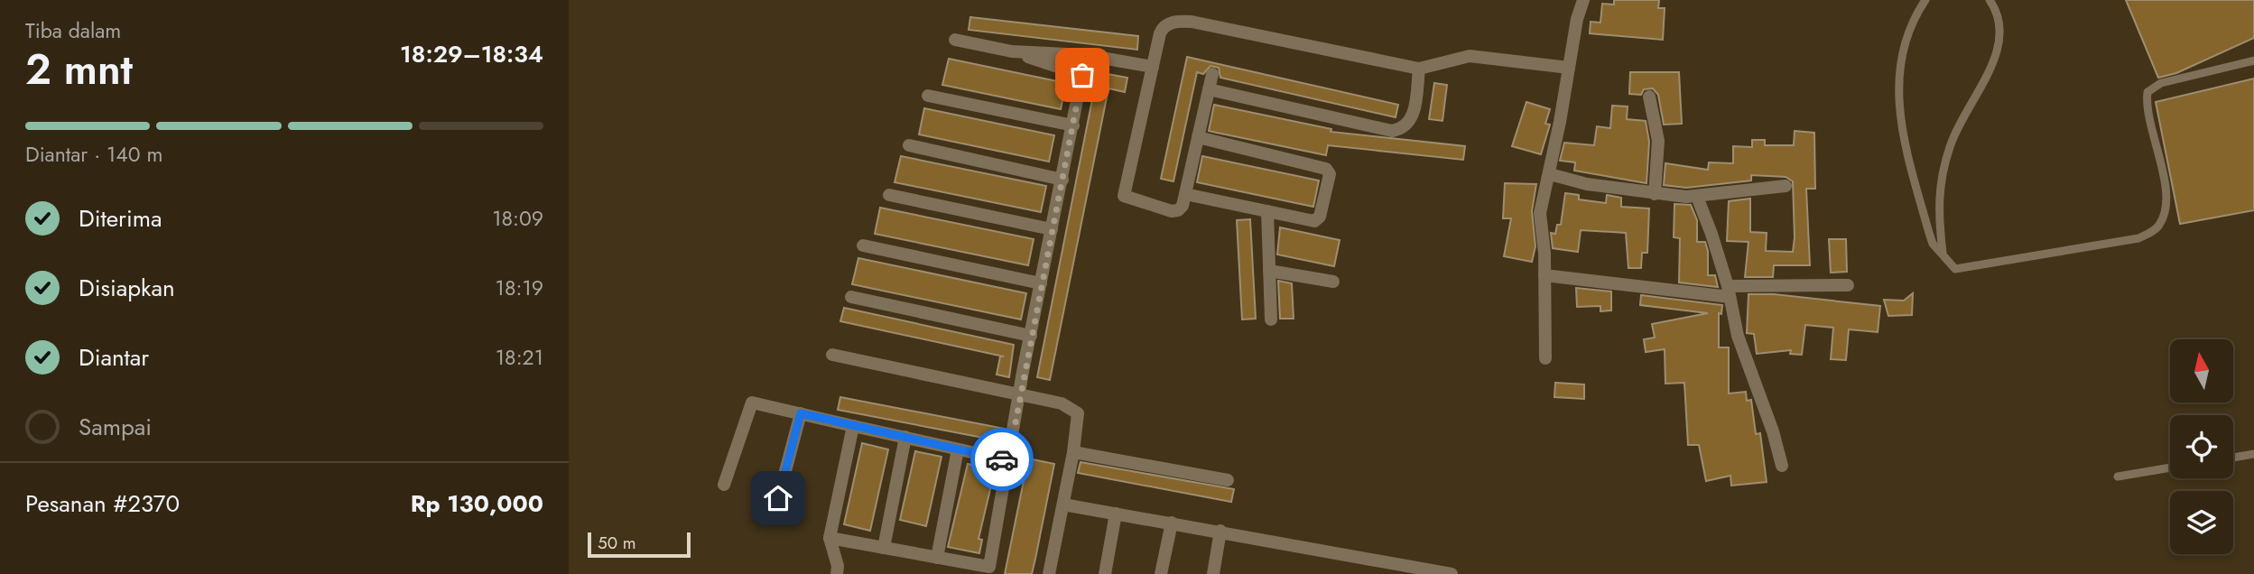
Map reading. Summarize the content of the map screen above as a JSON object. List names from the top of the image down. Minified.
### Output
{"scale_bar":"50 m","north":"top","page":{"heading":["2 mnt","Tiba dalam","18:29–18:34"],"panel":["Pesanan #2370","Rp 130,000"],"bar":"Diantar · 140 m","list":[["Diterima","18:09"],["Disiapkan","18:19"],["Diantar","18:21"],"Sampai"],"scale":"50 m"}}
